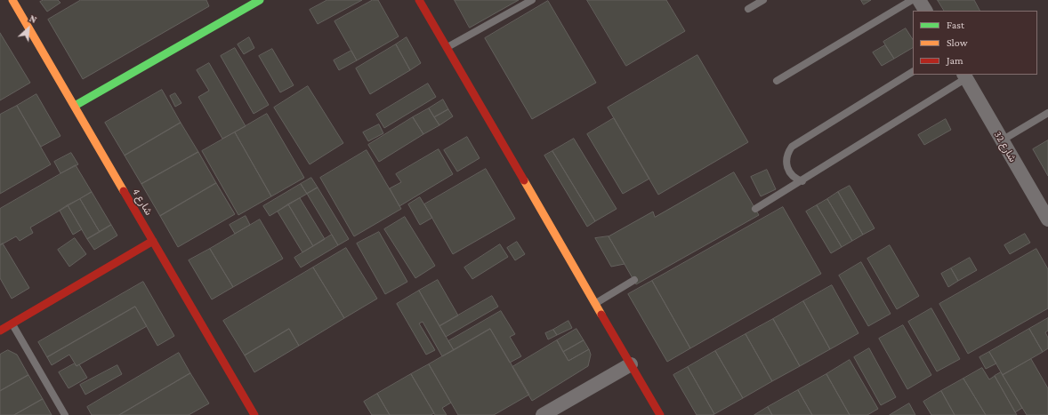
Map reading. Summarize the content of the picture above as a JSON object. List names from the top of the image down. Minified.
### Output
{"streets":{"street":["شارع 32","شارع 4"]},"legend":["Fast","Slow","Jam"],"north":"top right"}
